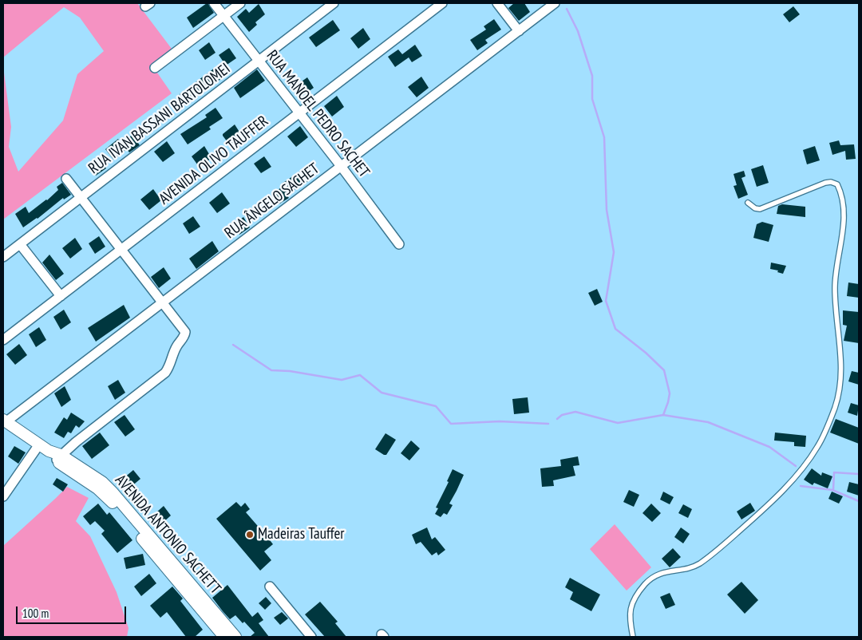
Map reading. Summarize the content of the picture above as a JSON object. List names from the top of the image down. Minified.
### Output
{"streets":{"street":["RUA MANOEL PEDRO SACHET","RUA IVAN BASSANI BARTOLOMEI","AVENIDA OLIVO TAUFFER","RUA ÂNGELO SACHET","AVENIDA ANTONIO SACHETT"]},"crossings":[["RUA MANOEL PEDRO SACHET","RUA IVAN BASSANI BARTOLOMEI"],["RUA MANOEL PEDRO SACHET","AVENIDA OLIVO TAUFFER"],["RUA MANOEL PEDRO SACHET","RUA ÂNGELO SACHET"],["RUA ÂNGELO SACHET","AVENIDA ANTONIO SACHETT"]],"places":["Madeiras Tauffer"],"scale_bar":"100 m"}
